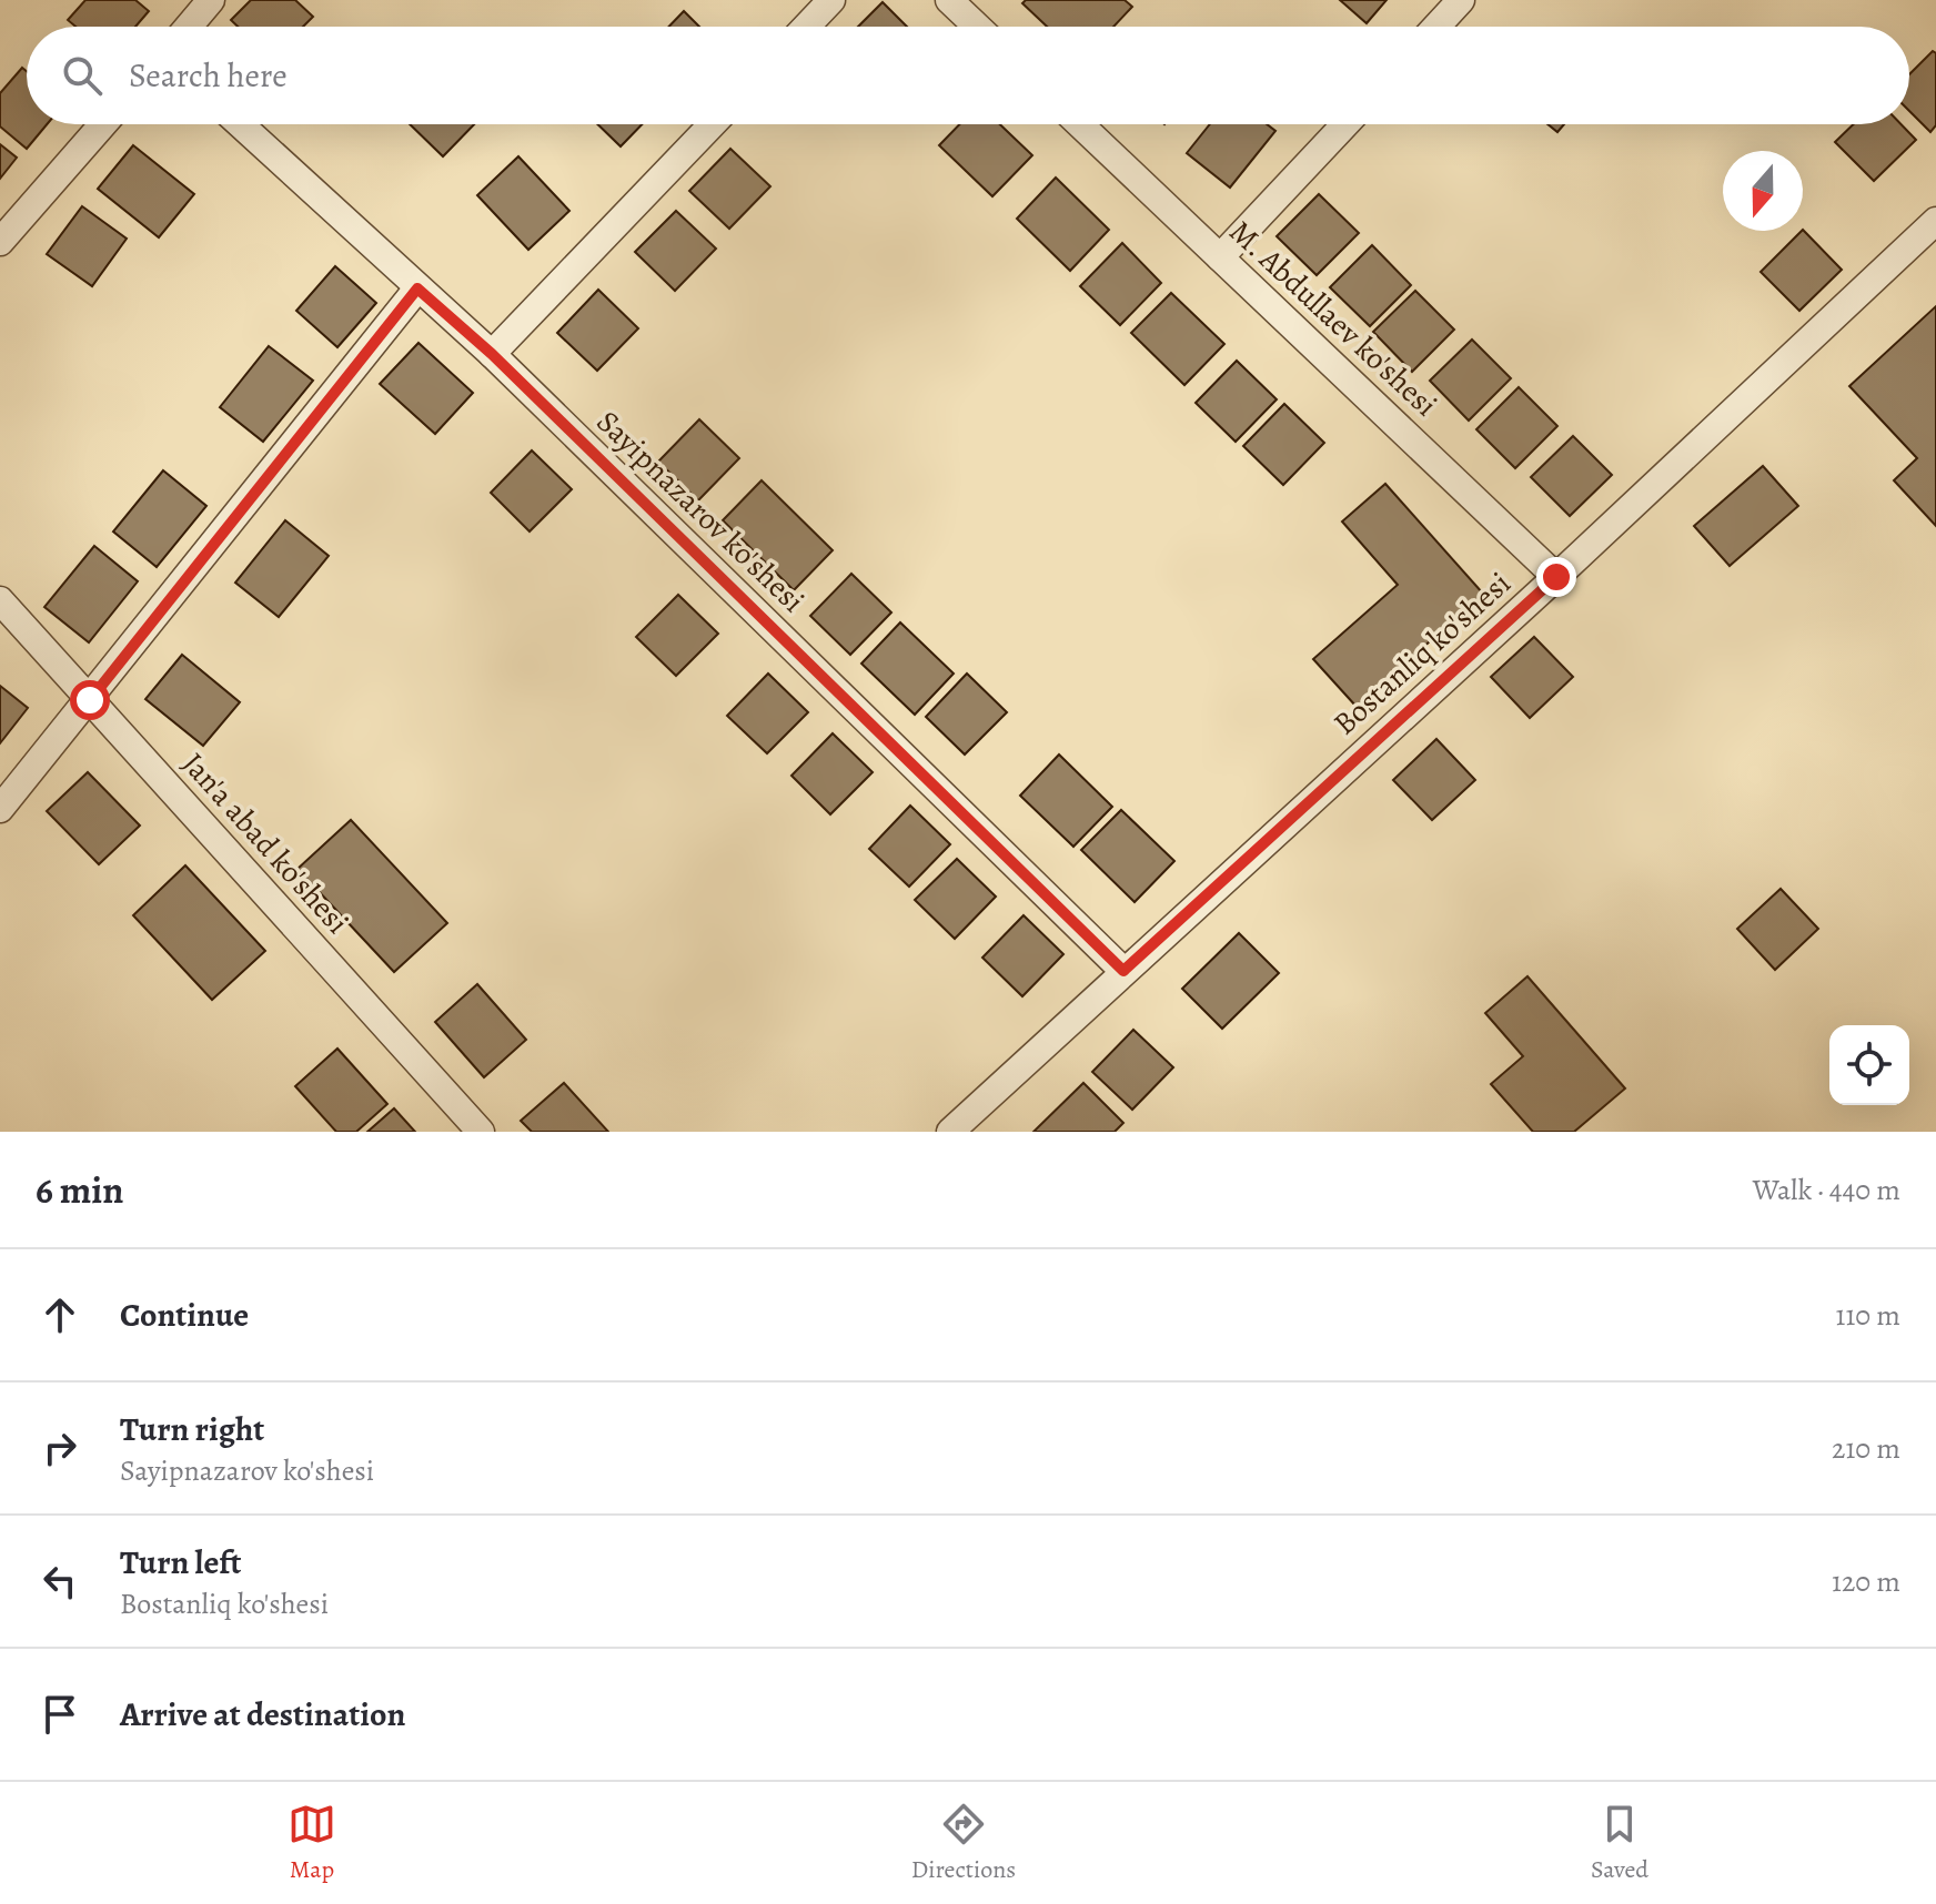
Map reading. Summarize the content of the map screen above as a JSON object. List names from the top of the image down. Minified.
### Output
{"streets":{"street":["M. Abdullaev ko'shesi","Sayipnazarov ko'shesi","Bostanliq ko'shesi","Jan'a abad ko'shesi"]},"crossings":[["M. Abdullaev ko'shesi","Bostanliq ko'shesi"],["Sayipnazarov ko'shesi","Bostanliq ko'shesi"]],"north":"bottom","page":{"search":"Search here","heading":["6 min","Walk · 440 m"],"list":[["Continue","110 m"],["Turn right","Sayipnazarov ko'shesi","210 m"],["Turn left","Bostanliq ko'shesi","120 m"],"Arrive at destination"],"nav":["Map","Directions","Saved"]}}
